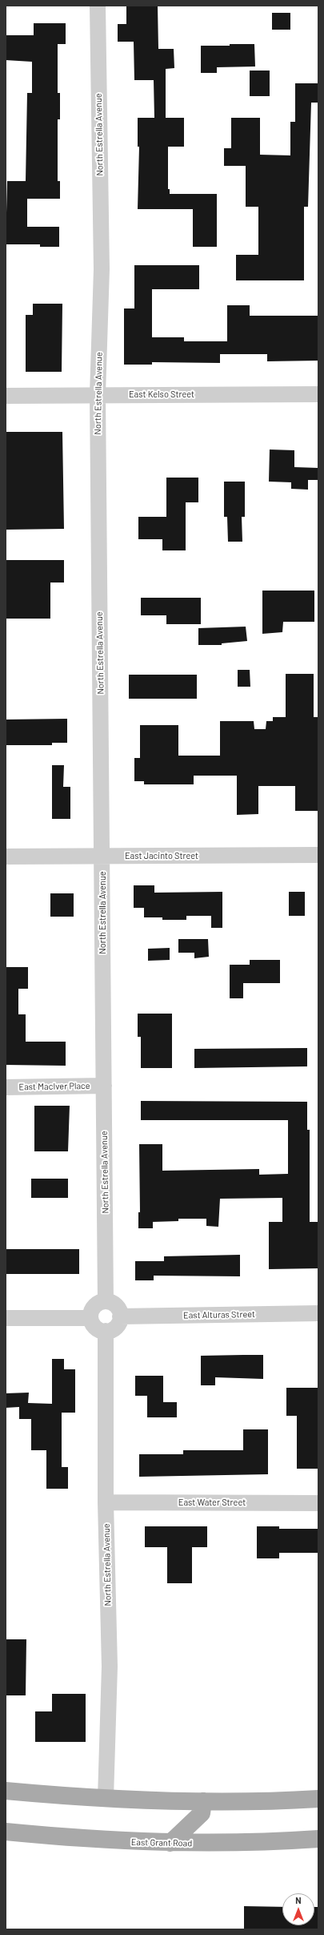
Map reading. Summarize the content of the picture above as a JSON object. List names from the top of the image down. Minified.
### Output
{"streets":{"main road":["East Grant Road"],"street":["North Estrella Avenue","East Kelso Street","East Jacinto Street","East MacIver Place","East Alturas Street","East Water Street"]},"crossings":[["North Estrella Avenue","East Kelso Street"],["North Estrella Avenue","East Jacinto Street"],["North Estrella Avenue","East MacIver Place"],["North Estrella Avenue","East Alturas Street"],["North Estrella Avenue","East Water Street"]],"north":"top"}
